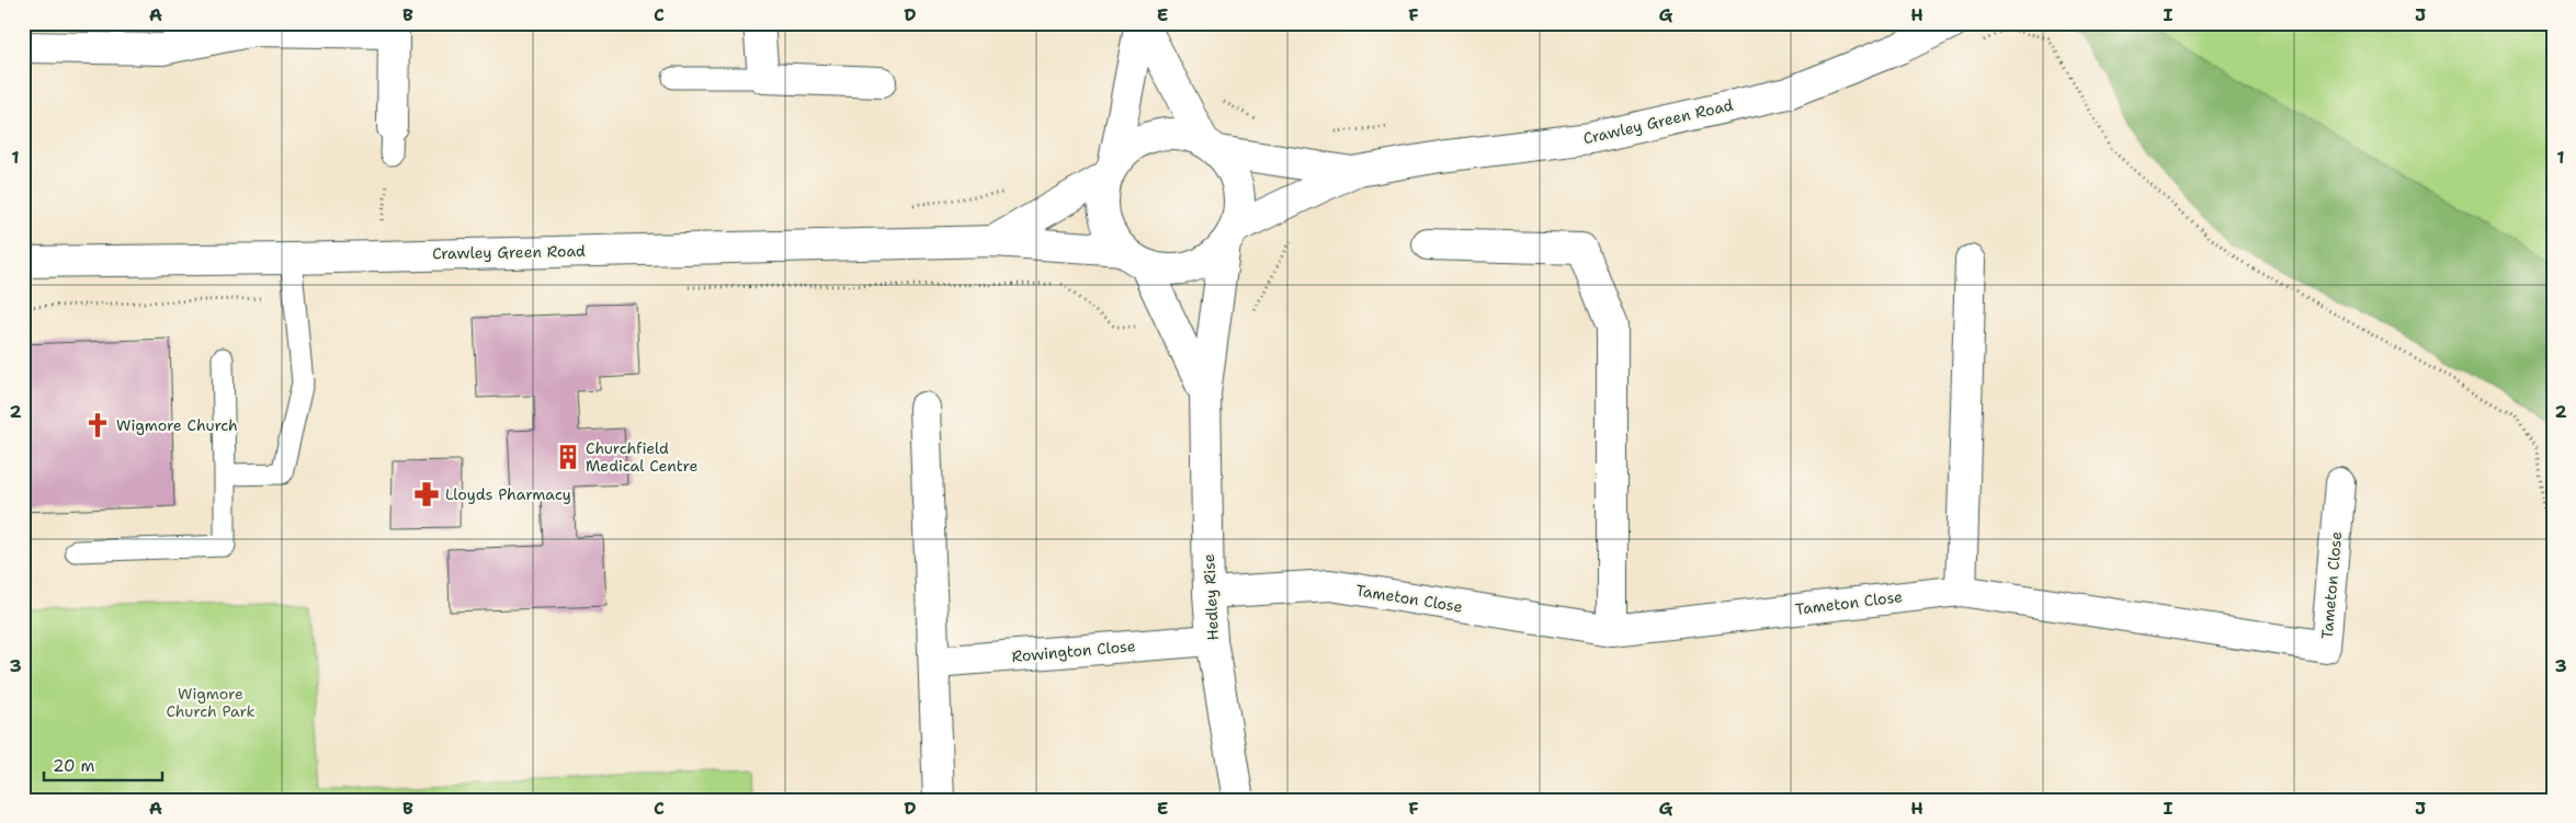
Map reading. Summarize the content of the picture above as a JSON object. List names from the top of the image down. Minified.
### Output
{"streets":{"street":["Crawley Green Road","Tameton Close","Hedley Rise","Rowington Close"]},"crossings":[["Crawley Green Road","Hedley Rise"],["Tameton Close","Hedley Rise"],["Hedley Rise","Rowington Close"]],"parks":["Wigmore Church Park"],"places":{"church":["Wigmore Church"],"building":["Churchfield Medical Centre"],"pharmacy":["Lloyds Pharmacy"]},"scale_bar":"20 m","grid":{"columns":["A","B","C","D","E","F","G","H","I","J"],"rows":["1","2","3"]}}
